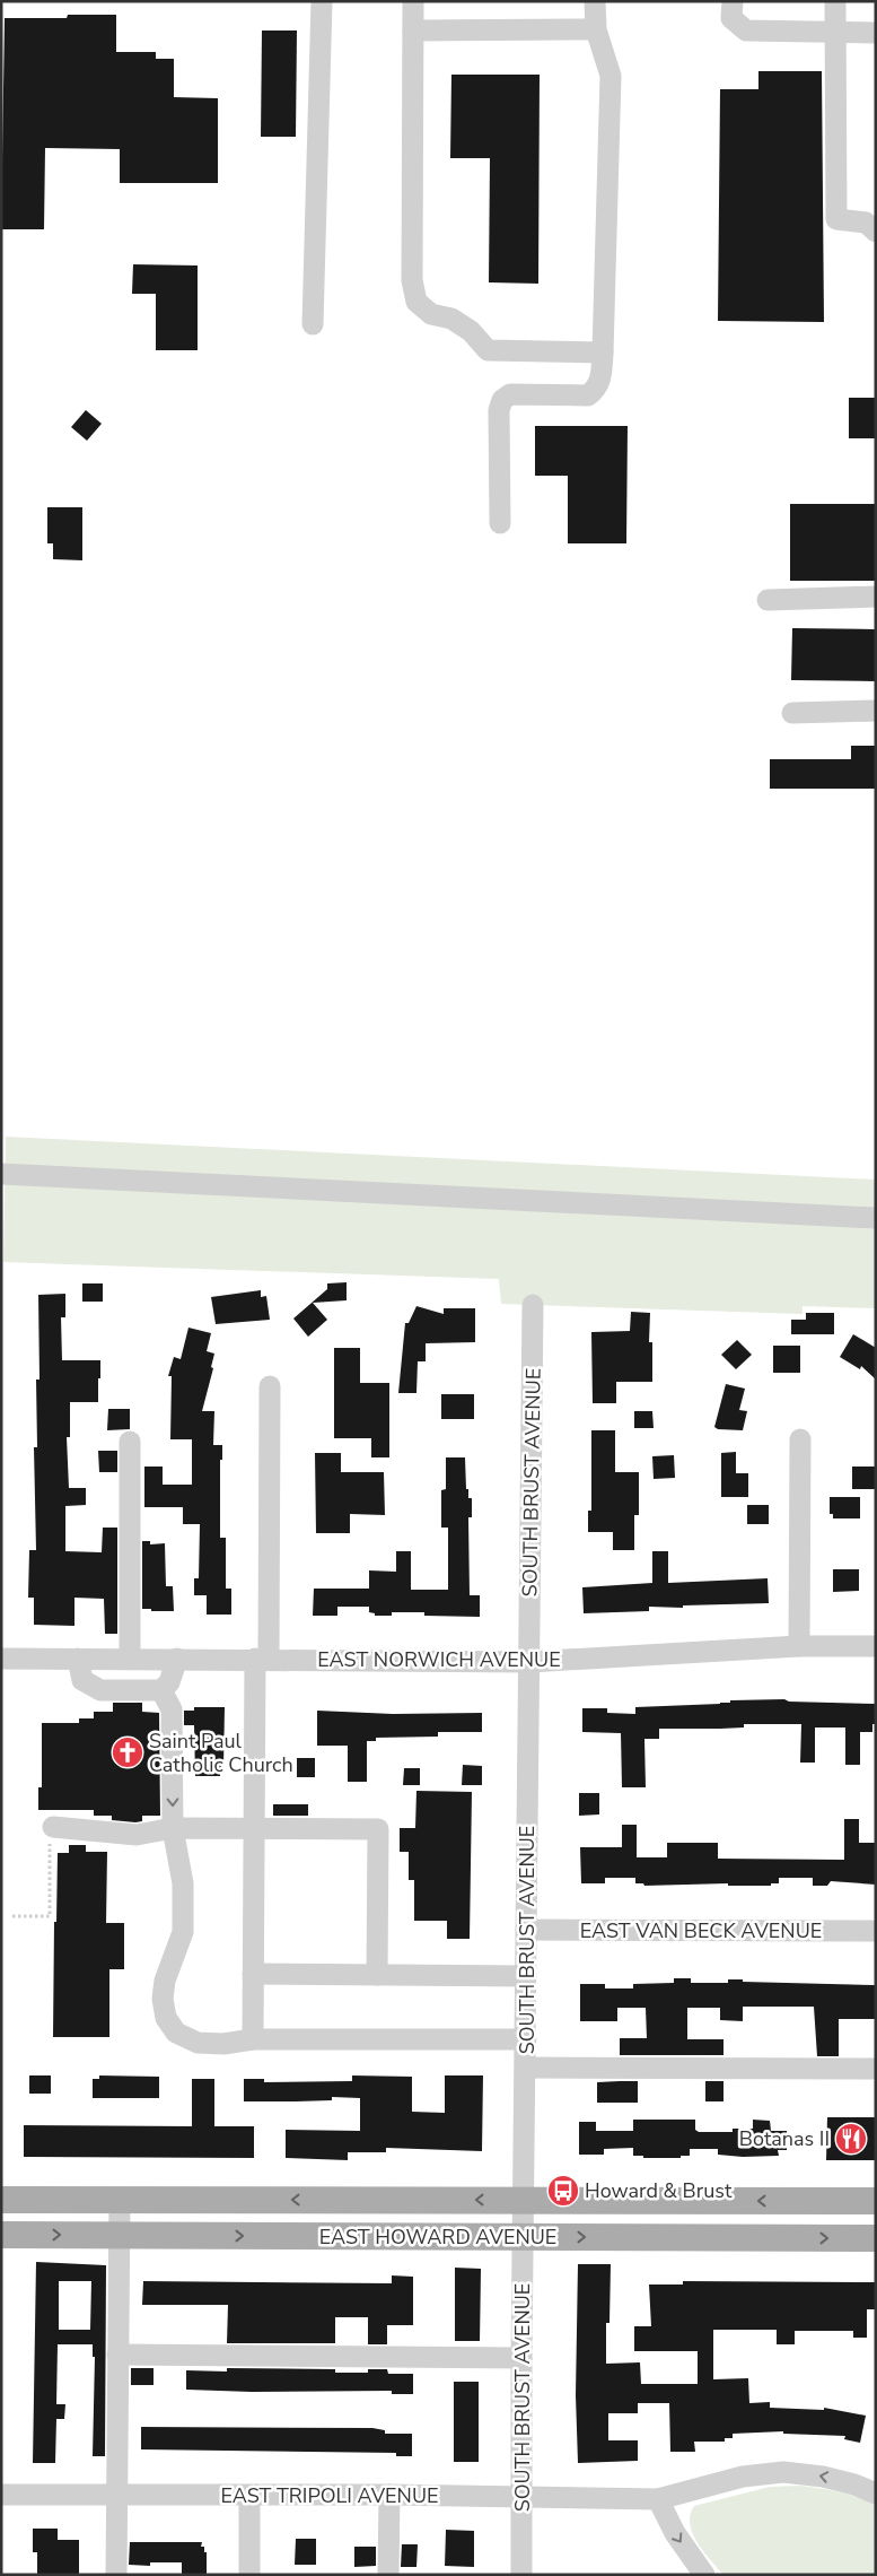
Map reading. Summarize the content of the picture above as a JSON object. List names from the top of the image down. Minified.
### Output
{"streets":{"main road":["EAST HOWARD AVENUE"],"street":["SOUTH BRUST AVENUE","EAST NORWICH AVENUE","EAST VAN BECK AVENUE","EAST TRIPOLI AVENUE"]},"crossings":[["SOUTH BRUST AVENUE","EAST NORWICH AVENUE"],["SOUTH BRUST AVENUE","EAST VAN BECK AVENUE"],["SOUTH BRUST AVENUE","EAST HOWARD AVENUE"],["SOUTH BRUST AVENUE","EAST TRIPOLI AVENUE"]],"places":{"church":["Saint Paul Catholic Church"],"restaurant":["Botanas II"],"bus stop":["Howard & Brust"]}}
